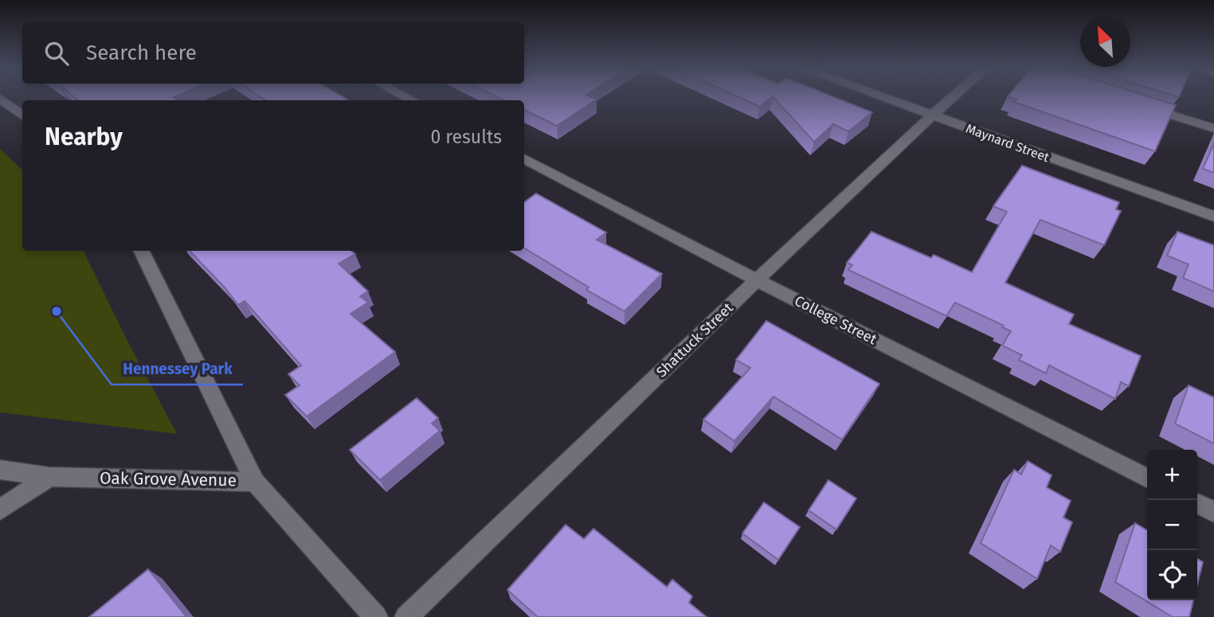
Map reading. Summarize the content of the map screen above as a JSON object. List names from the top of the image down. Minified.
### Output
{"streets":{"street":["Maynard Street","College Street","Shattuck Street","Oak Grove Avenue"]},"crossings":[["Maynard Street","Shattuck Street"],["College Street","Shattuck Street"]],"places":["Hennessey Park"],"north":"top left","page":{"search":"Search here","heading":["Nearby","0 results"],"map_buttons":["+","−"]}}
